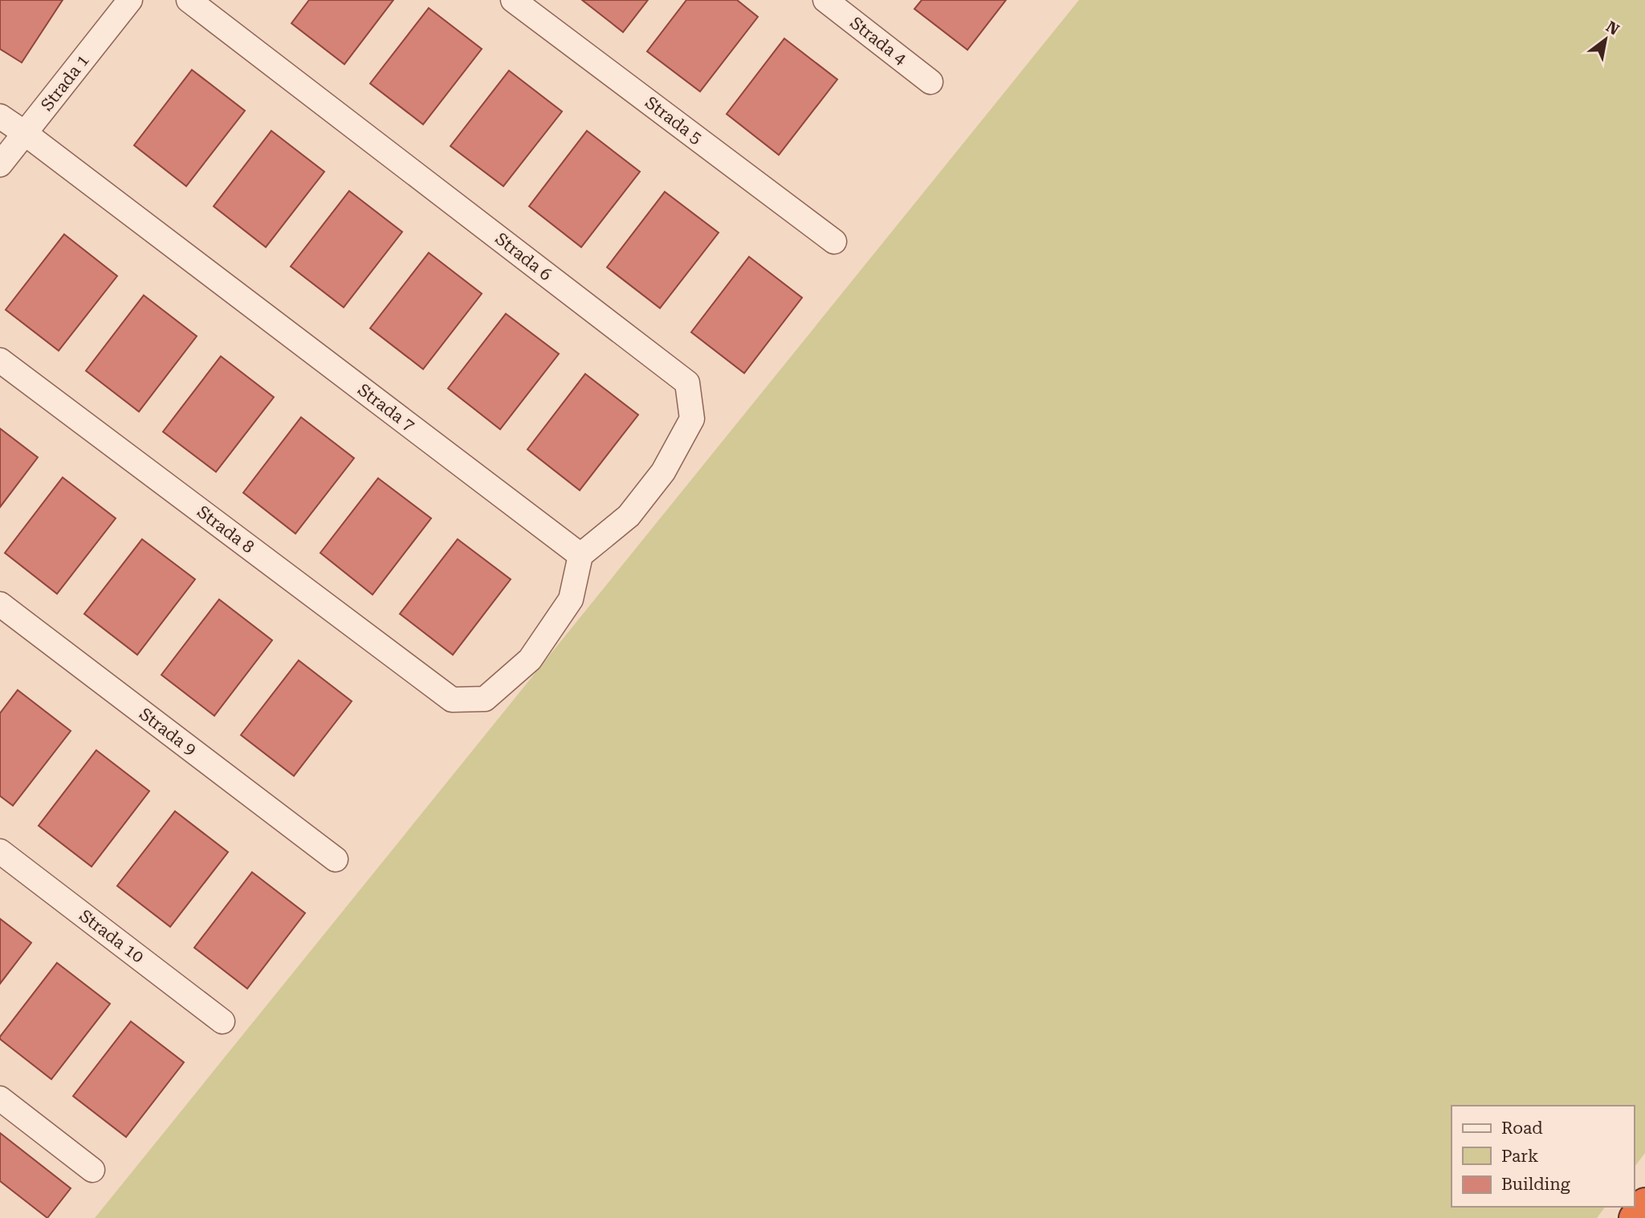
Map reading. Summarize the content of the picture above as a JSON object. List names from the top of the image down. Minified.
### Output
{"streets":{"street":["Strada 4","Strada 1","Strada 5","Strada 6","Strada 7","Strada 8","Strada 9","Strada 10"]},"crossings":[["Strada 1","Strada 7"],["Strada 6","Strada 7"],["Strada 6","Strada 8"],["Strada 7","Strada 8"]],"legend":["Road","Park","Building"],"north":"top right"}
